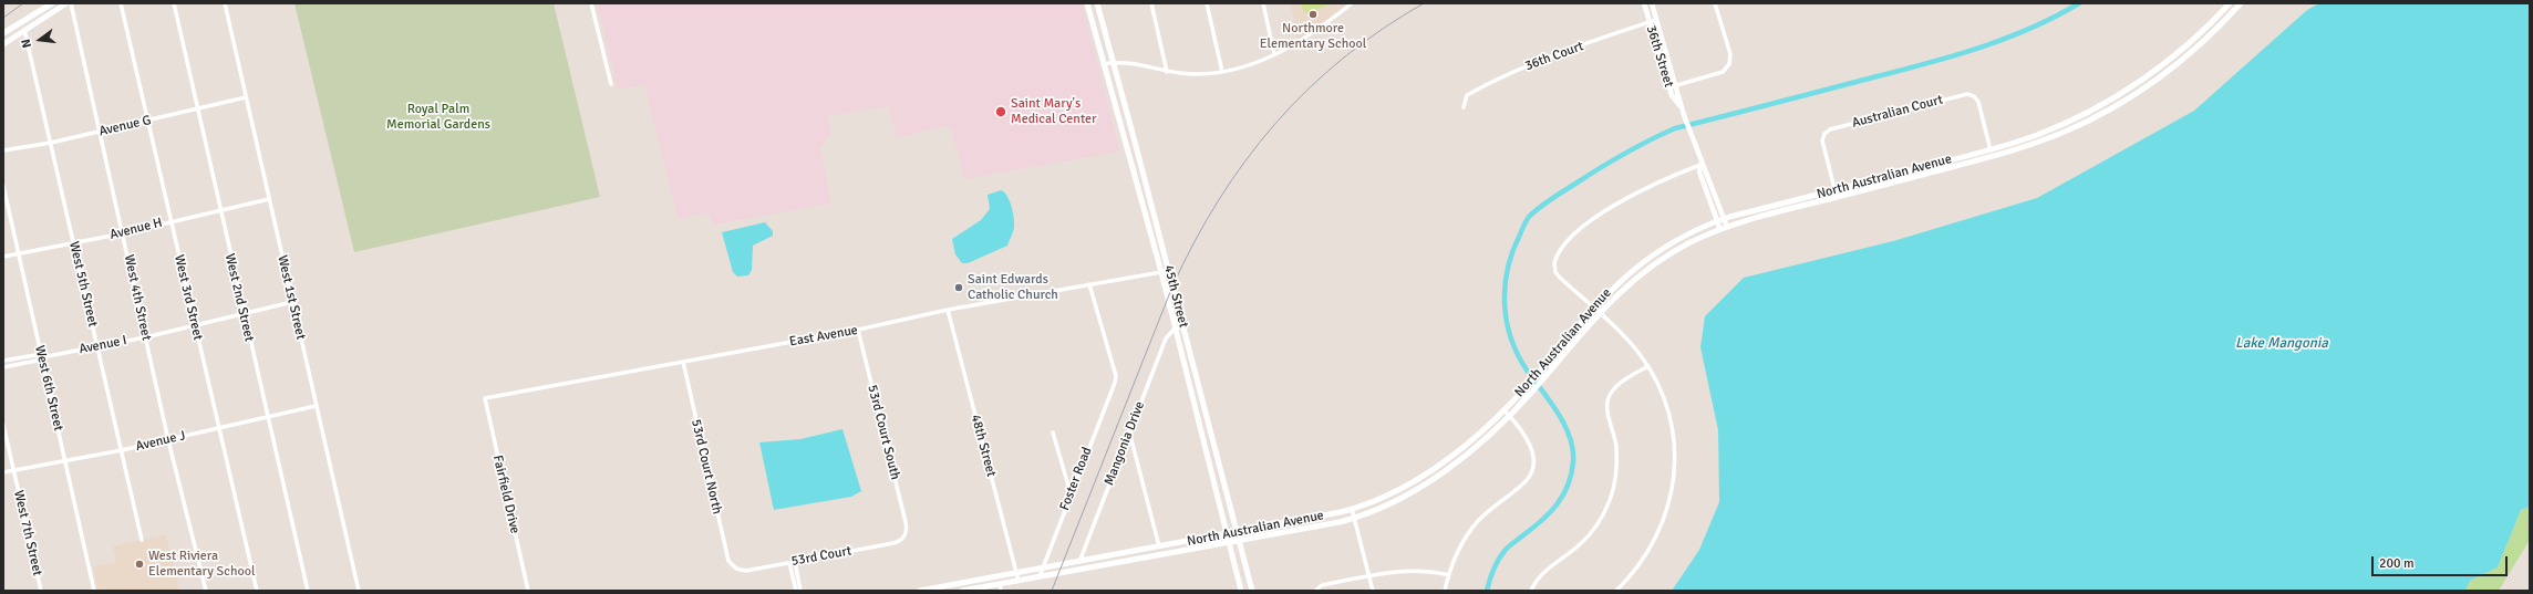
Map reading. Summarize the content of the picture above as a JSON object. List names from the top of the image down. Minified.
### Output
{"streets":{"main road":["North Australian Avenue","45th Street"],"street":["36th Court","36th Street","Australian Court","Avenue G","Avenue H","West 5th Street","West 4th Street","West 3rd Street","West 2nd Street","West 1st Street","East Avenue","Avenue I","West 6th Street","53rd Court South","Avenue J","Mangonia Drive","48th Street","53rd Court North","Foster Road","Fairfield Drive","West 7th Street","53rd Court"]},"crossings":[["36th Court","36th Street"],["36th Street","North Australian Avenue"],["Australian Court","North Australian Avenue"],["Avenue G","West 5th Street"],["Avenue G","West 4th Street"],["Avenue G","West 3rd Street"],["Avenue G","West 2nd Street"],["Avenue G","West 1st Street"],["North Australian Avenue","45th Street"],["North Australian Avenue","Mangonia Drive"],["North Australian Avenue","48th Street"],["North Australian Avenue","Foster Road"],["Avenue H","West 5th Street"],["Avenue H","West 4th Street"],["Avenue H","West 3rd Street"],["Avenue H","West 2nd Street"],["Avenue H","West 1st Street"],["Avenue H","West 6th Street"],["West 5th Street","Avenue I"],["West 5th Street","Avenue J"],["45th Street","East Avenue"],["45th Street","Mangonia Drive"],["West 4th Street","Avenue I"],["West 4th Street","Avenue J"],["West 3rd Street","Avenue I"],["West 3rd Street","Avenue J"],["West 2nd Street","Avenue I"],["West 2nd Street","Avenue J"],["West 1st Street","Avenue I"],["West 1st Street","Avenue J"],["East Avenue","53rd Court South"],["East Avenue","48th Street"],["East Avenue","53rd Court North"],["East Avenue","Foster Road"],["East Avenue","Fairfield Drive"],["Avenue I","West 6th Street"],["West 6th Street","Avenue J"],["53rd Court South","53rd Court"],["Avenue J","West 7th Street"],["53rd Court North","53rd Court"]],"water":["Lake Mangonia"],"parks":["Royal Palm Memorial Gardens"],"places":["Northmore Elementary School","Saint Mary's Medical Center","Saint Edwards Catholic Church","West Riviera Elementary School"],"scale_bar":"200 m","north":"left"}
